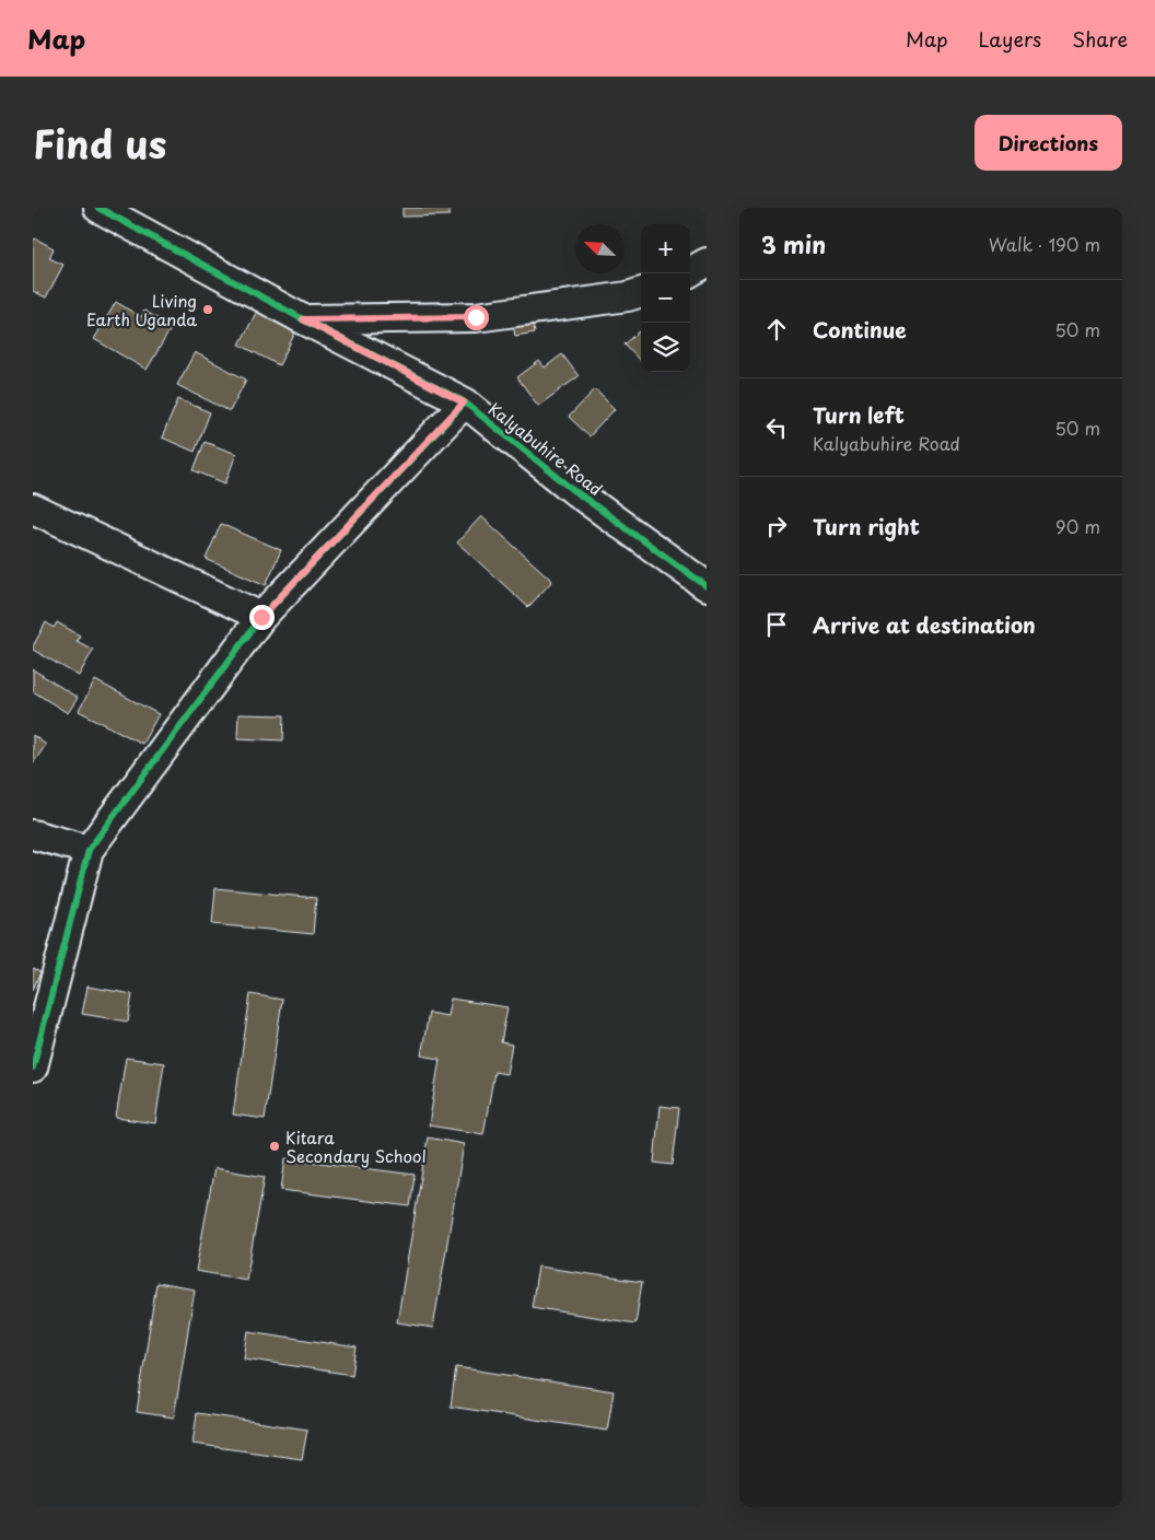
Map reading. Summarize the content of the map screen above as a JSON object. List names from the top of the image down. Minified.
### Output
{"streets":{"street":["Kalyabuhire Road"]},"places":["Living Earth Uganda","Kitara Secondary School"],"north":"top left","page":{"header":"Map","nav":["Map","Layers","Share"],"title":"Find us","buttons":"Directions","heading":["3 min","Walk · 190 m"],"map_buttons":["+","−"],"list":[["Continue","50 m"],["Turn left","Kalyabuhire Road","50 m"],["Turn right","90 m"],"Arrive at destination"]}}
